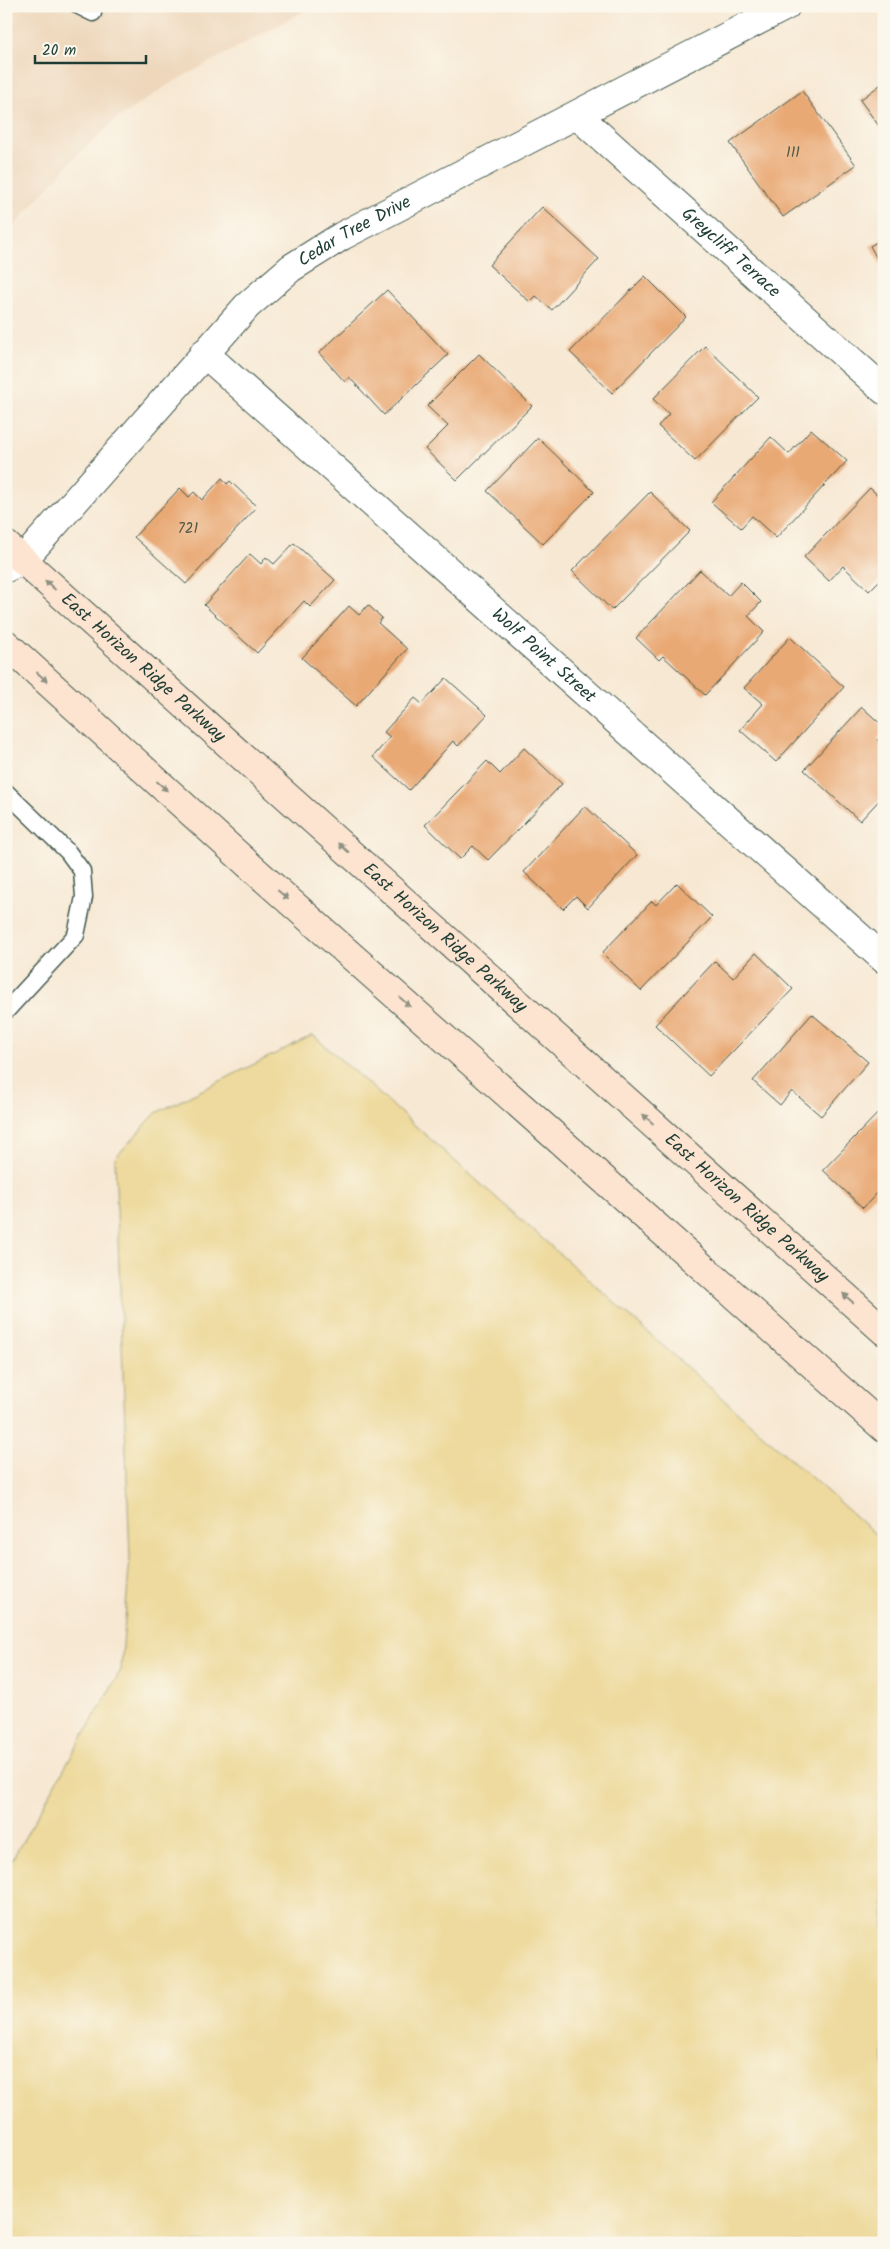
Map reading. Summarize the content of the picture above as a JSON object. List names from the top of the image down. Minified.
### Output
{"streets":{"main road":["East Horizon Ridge Parkway"],"street":["Cedar Tree Drive","Greycliff Terrace","Wolf Point Street"]},"crossings":[["Cedar Tree Drive","Greycliff Terrace"],["Cedar Tree Drive","Wolf Point Street"],["Cedar Tree Drive","East Horizon Ridge Parkway"]],"house_numbers":["111","721"],"scale_bar":"20 m"}
